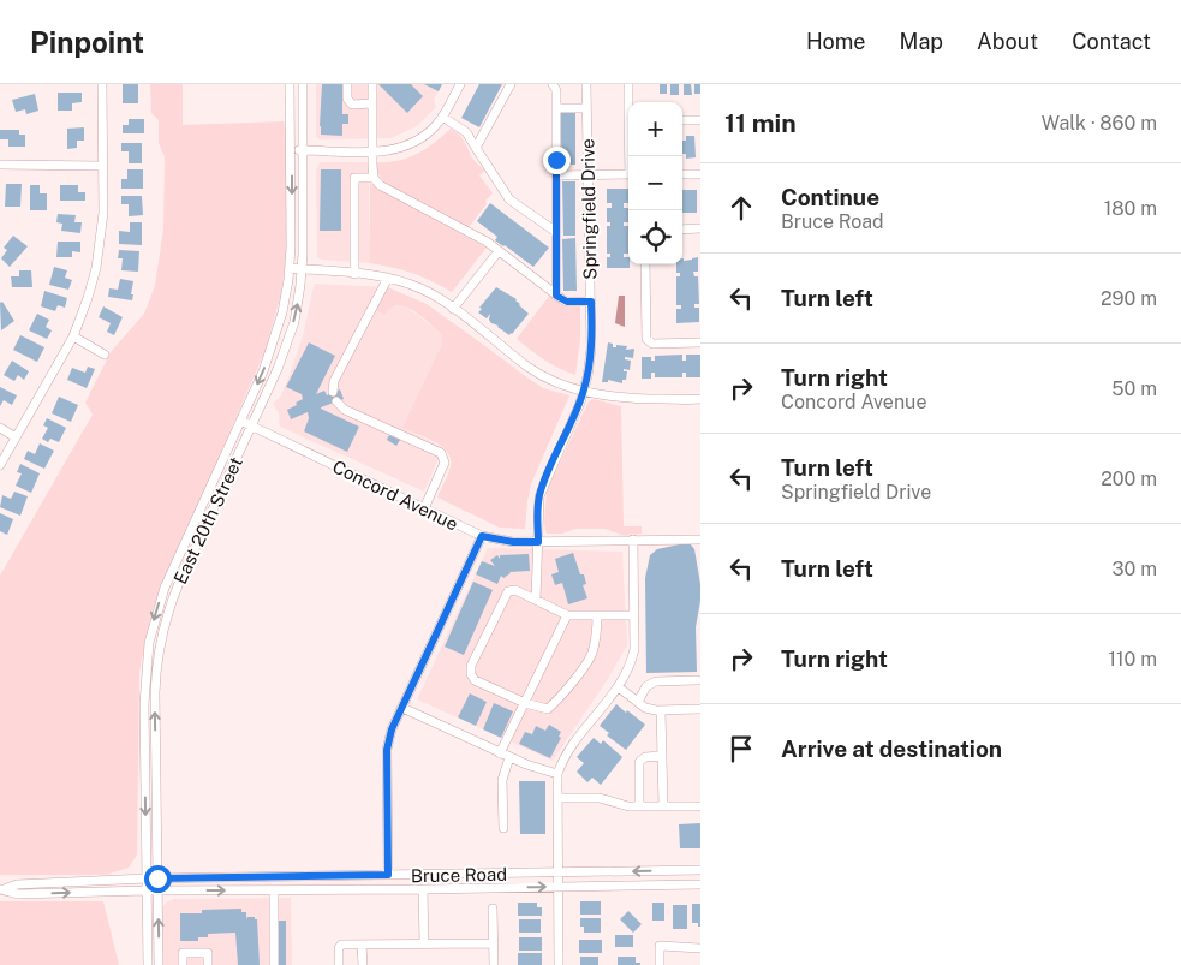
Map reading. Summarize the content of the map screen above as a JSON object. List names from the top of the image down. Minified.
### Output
{"streets":{"street":["Springfield Drive","Concord Avenue","East 20th Street","Bruce Road"]},"crossings":[["Springfield Drive","Concord Avenue"],["Concord Avenue","East 20th Street"],["East 20th Street","Bruce Road"]],"page":{"header":"Pinpoint","nav":["Home","Map","About","Contact"],"heading":["11 min","Walk · 860 m"],"map_buttons":["+","−"],"list":[["Continue","Bruce Road","180 m"],["Turn left","290 m"],["Turn right","Concord Avenue","50 m"],["Turn left","Springfield Drive","200 m"],["Turn left","30 m"],["Turn right","110 m"],"Arrive at destination"]}}
